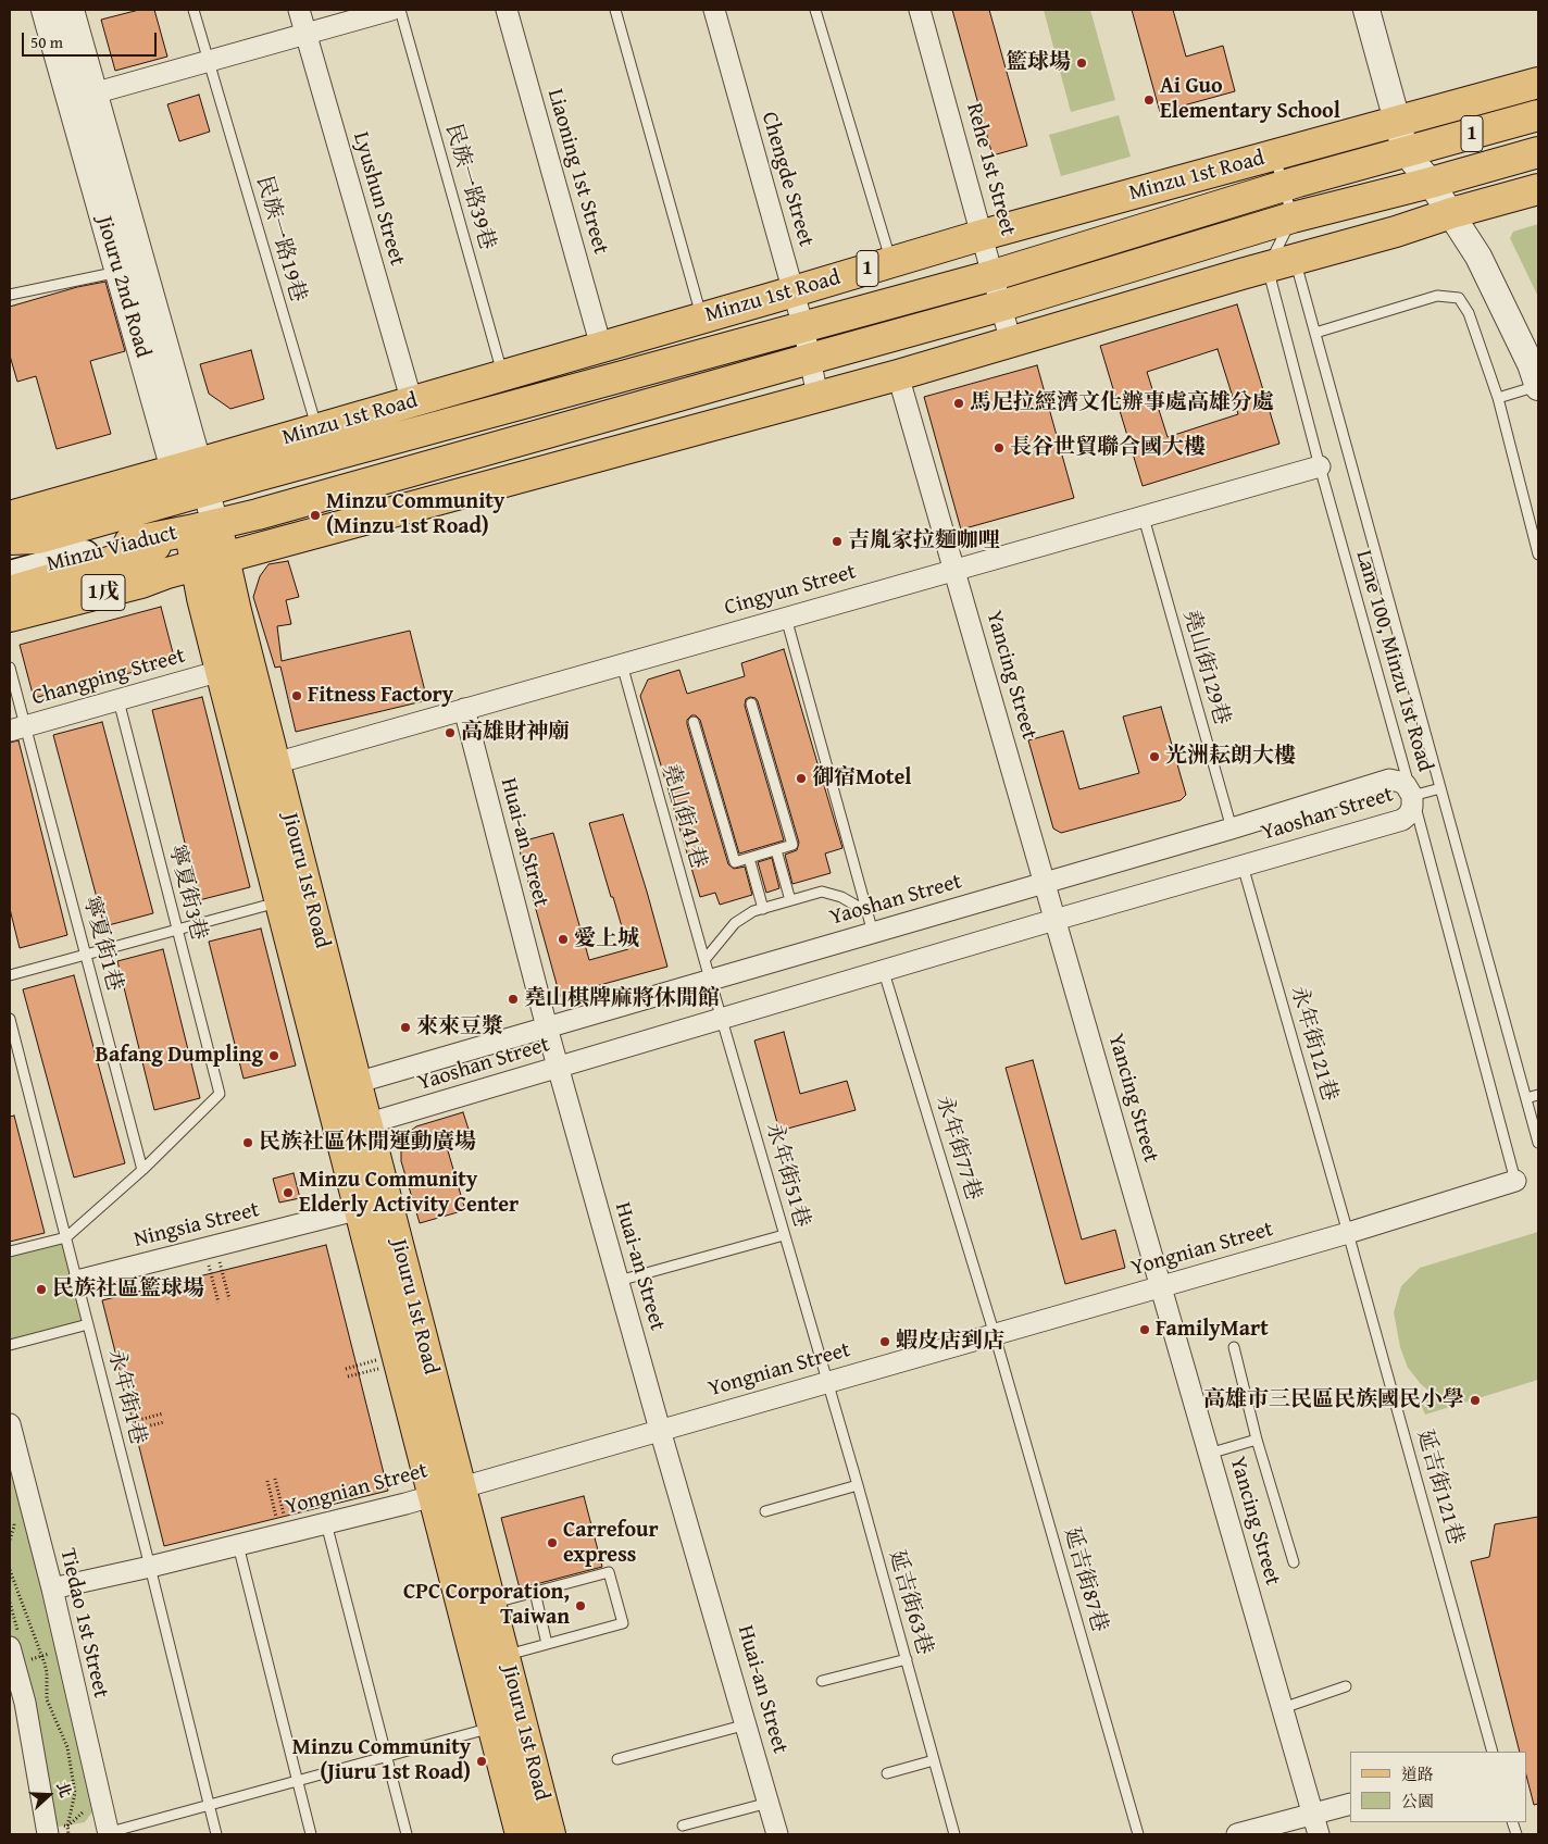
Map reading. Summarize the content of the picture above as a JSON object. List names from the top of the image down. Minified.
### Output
{"streets":{"main road":["1","Minzu 1st Road","Jiouru 2nd Road","Minzu Viaduct","1戊","Jiouru 1st Road"],"street":["Rehe 1st Street","Liaoning 1st Street","Chengde Street","Lyushun Street","Cingyun Street","Yancing Street","Changping Street","Yaoshan Street","Huai-an Street","Ningsia Street","Yongnian Street","Tiedao 1st Street"],"lane":["民族一路39巷","民族一路19巷","Lane 100, Minzu 1st Road","堯山街129巷","堯山街41巷","寧夏街3巷","寧夏街1巷","永年街121巷","永年街77巷","永年街51巷","永年街1巷","延吉街121巷","延吉街87巷","延吉街63巷"]},"crossings":[["1","Rehe 1st Street"],["1","Chengde Street"],["1","Jiouru 2nd Road"],["1","Minzu Viaduct"],["Rehe 1st Street","Minzu 1st Road"],["Liaoning 1st Street","Minzu 1st Road"],["Minzu 1st Road","Chengde Street"],["Minzu 1st Road","民族一路39巷"],["Minzu 1st Road","Lyushun Street"],["Minzu 1st Road","民族一路19巷"],["Minzu 1st Road","Jiouru 2nd Road"],["Minzu 1st Road","Minzu Viaduct"],["Jiouru 2nd Road","Minzu Viaduct"],["Jiouru 2nd Road","1戊"],["Jiouru 2nd Road","Jiouru 1st Road"],["Cingyun Street","Lane 100, Minzu 1st Road"],["Cingyun Street","堯山街129巷"],["Cingyun Street","Yancing Street"],["Cingyun Street","堯山街41巷"],["Cingyun Street","Huai-an Street"],["Cingyun Street","Jiouru 1st Road"],["1戊","Jiouru 1st Road"],["Lane 100, Minzu 1st Road","Yaoshan Street"],["Lane 100, Minzu 1st Road","Yongnian Street"],["堯山街129巷","Yaoshan Street"],["Yancing Street","Yaoshan Street"],["Yancing Street","Yongnian Street"],["Changping Street","Jiouru 1st Road"],["Changping Street","寧夏街3巷"],["Changping Street","寧夏街1巷"],["Yaoshan Street","堯山街41巷"],["Yaoshan Street","Huai-an Street"],["Yaoshan Street","Jiouru 1st Road"],["Yaoshan Street","永年街121巷"],["Yaoshan Street","永年街77巷"],["Yaoshan Street","永年街51巷"],["堯山街41巷","永年街51巷"],["Huai-an Street","Yongnian Street"],["Jiouru 1st Road","Ningsia Street"],["Jiouru 1st Road","Yongnian Street"],["寧夏街3巷","寧夏街1巷"],["永年街121巷","Yongnian Street"],["永年街121巷","延吉街121巷"],["永年街77巷","Yongnian Street"],["永年街77巷","延吉街87巷"],["永年街51巷","Yongnian Street"],["永年街51巷","延吉街63巷"],["Ningsia Street","永年街1巷"],["Yongnian Street","永年街1巷"],["Yongnian Street","延吉街121巷"],["Yongnian Street","延吉街87巷"],["Yongnian Street","延吉街63巷"],["Yongnian Street","Tiedao 1st Street"]],"places":["籃球場","Ai Guo Elementary School","馬尼拉經濟文化辦事處高雄分處","長谷世貿聯合國大樓","Minzu Community (Minzu 1st Road)","吉胤家拉麵咖哩","Fitness Factory","高雄財神廟","光洲耘朗大樓","御宿Motel","愛上城","堯山棋牌麻將休閒館","來來豆漿","Bafang Dumpling","民族社區休閒運動廣場","Minzu Community Elderly Activity Center","民族社區籃球場","FamilyMart","蝦皮店到店","高雄市三民區民族國民小學","Carrefour express","CPC Corporation, Taiwan","Minzu Community (Jiuru 1st Road)"],"legend":["道路","公園"],"scale_bar":"50 m","north":"right"}
